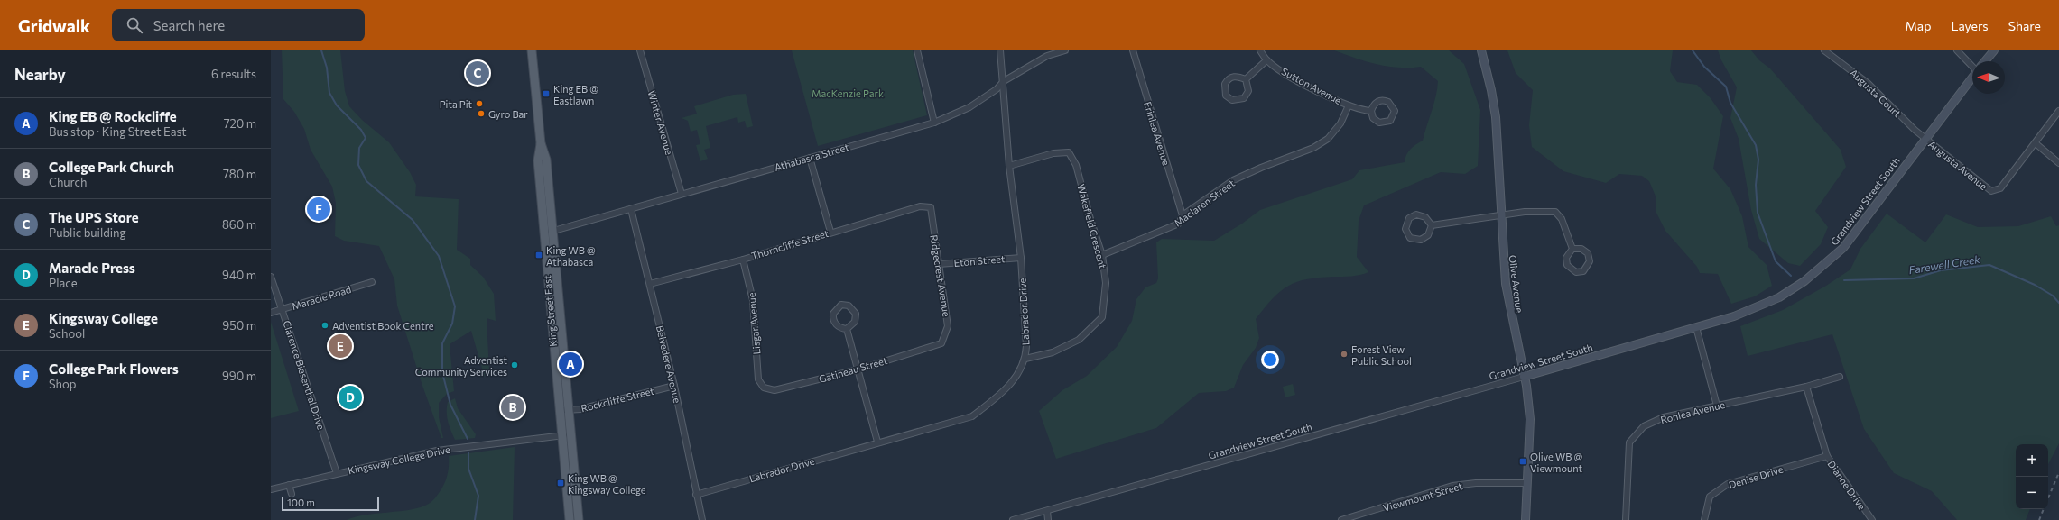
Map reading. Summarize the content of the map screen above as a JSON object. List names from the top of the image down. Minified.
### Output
{"streets":{"main road":["King Street East"],"street":["Sutton Avenue","Augusta Court","Winter Avenue","Erinlea Avenue","Athabasca Street","Augusta Avenue","Grandview Street South","Maclaren Street","Wakefield Crescent","Thorncliffe Street","Eton Street","Ridgecrest Avenue","Olive Avenue","Maracle Road","Labrador Drive","Lisgar Avenue","Belvedere Avenue","Gatineau Street","Clarence Biesenthal Drive","Rockcliffe Street","Ronlea Avenue","Kingsway College Drive","Denise Drive","Dianne Drive","Viewmount Street"]},"crossings":[["Sutton Avenue","Maclaren Street"],["Augusta Court","Augusta Avenue"],["Augusta Court","Grandview Street South"],["Winter Avenue","Athabasca Street"],["Erinlea Avenue","Maclaren Street"],["Athabasca Street","King Street East"],["Athabasca Street","Labrador Drive"],["Athabasca Street","Belvedere Avenue"],["Augusta Avenue","Grandview Street South"],["Grandview Street South","Olive Avenue"],["Maclaren Street","Wakefield Crescent"],["Wakefield Crescent","Labrador Drive"],["Thorncliffe Street","Ridgecrest Avenue"],["Thorncliffe Street","Lisgar Avenue"],["Thorncliffe Street","Belvedere Avenue"],["Eton Street","Ridgecrest Avenue"],["Eton Street","Labrador Drive"],["Ridgecrest Avenue","Gatineau Street"],["Olive Avenue","Viewmount Street"],["Maracle Road","Clarence Biesenthal Drive"],["King Street East","Rockcliffe Street"],["King Street East","Kingsway College Drive"],["Labrador Drive","Belvedere Avenue"],["Lisgar Avenue","Gatineau Street"],["Belvedere Avenue","Rockcliffe Street"],["Clarence Biesenthal Drive","Kingsway College Drive"],["Ronlea Avenue","Dianne Drive"],["Denise Drive","Dianne Drive"]],"water":["Farewell Creek"],"parks":["MacKenzie Park"],"places":{"transit":["King EB @ Eastlawn","King WB @ Athabasca","Olive WB @ Viewmount","King WB @ Kingsway College"],"other":["Pita Pit","Gyro Bar","Adventist Book Centre","Forest View Public School","Adventist Community Services"]},"scale_bar":"100 m","north":"left","page":{"header":"Gridwalk","search":"Search here","nav":["Map","Layers","Share"],"heading":["Nearby","6 results"],"pins":["C","F","E","A","D","B"],"list":[{"mark":"A","name":"King EB @ Rockcliffe","note":"Bus stop · King Street East","value":"720 m"},{"mark":"B","name":"College Park Church","note":"Church","value":"780 m"},{"mark":"C","name":"The UPS Store","note":"Public building","value":"860 m"},{"mark":"D","name":"Maracle Press","note":"Place","value":"940 m"},{"mark":"E","name":"Kingsway College","note":"School","value":"950 m"},{"mark":"F","name":"College Park Flowers","note":"Shop","value":"990 m"}],"map_buttons":["+","−"],"scale":"100 m"}}
